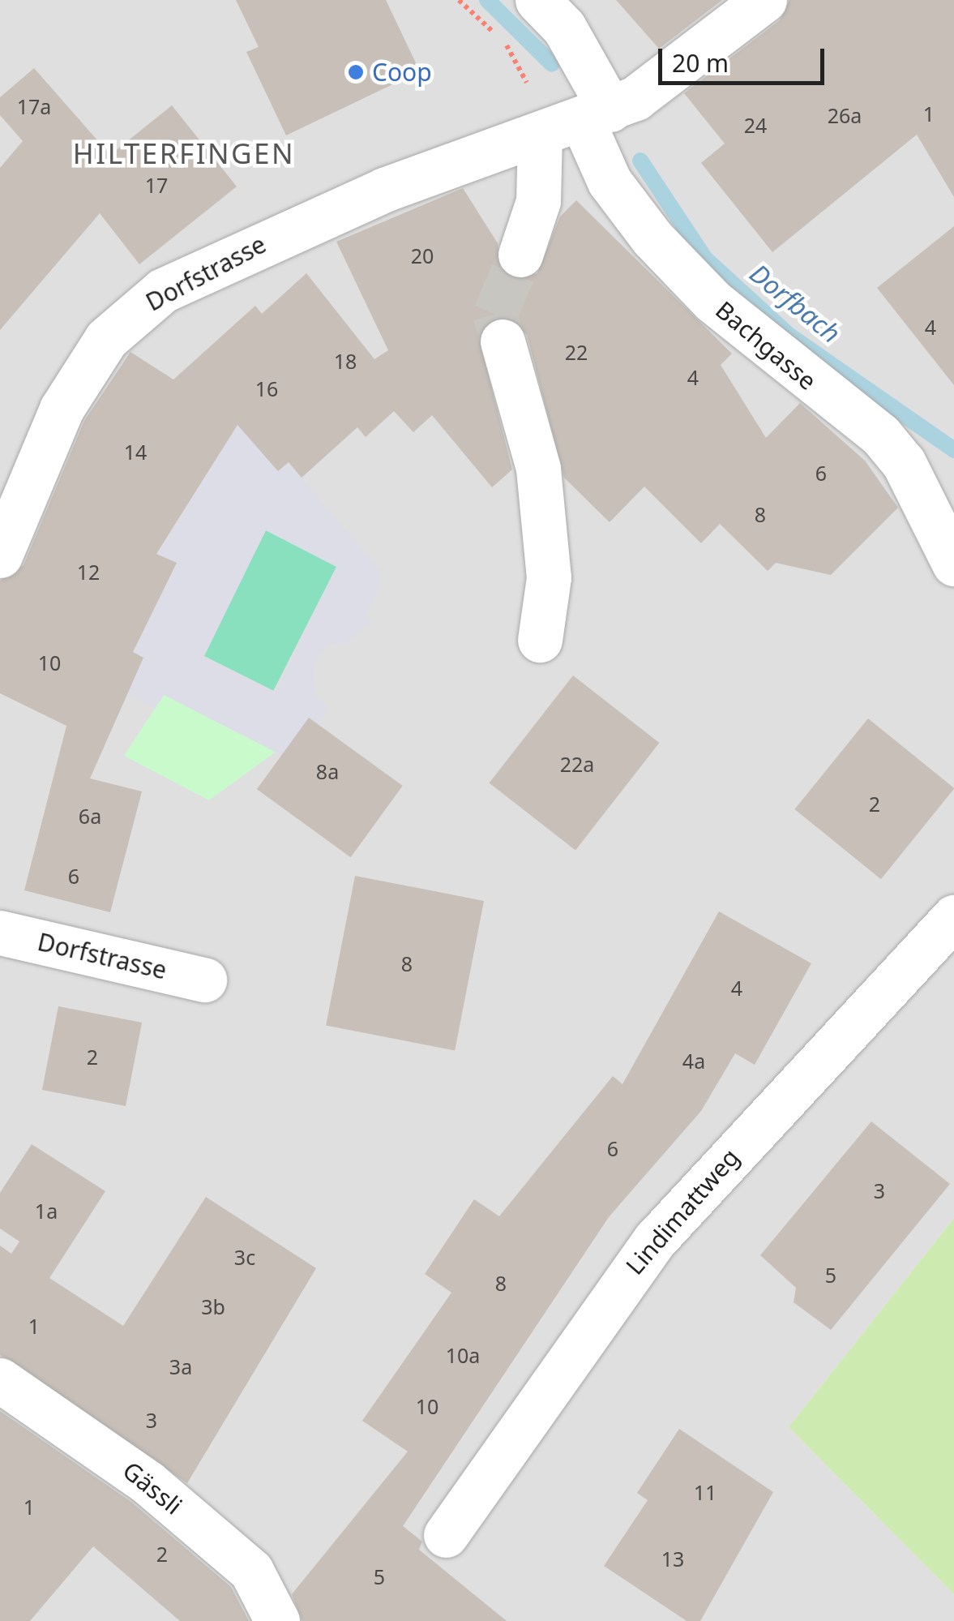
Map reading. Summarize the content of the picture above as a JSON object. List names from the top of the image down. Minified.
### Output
{"streets":{"street":["Dorfstrasse","Bachgasse","Lindimattweg","Gässli"]},"crossings":[["Dorfstrasse","Bachgasse"]],"districts":["HILTERFINGEN"],"water":["Dorfbach"],"places":["Coop"],"house_numbers":["17a","1","26a","24","17","20","4","22","18","4","16","14","6","8","12","10","22a","8a","2","6a","6","8","4","2","4a","6","3","1a","3c","5","8","3b","1","10a","3a","10","3","11","1","2","13","5"],"scale_bar":"20 m"}
